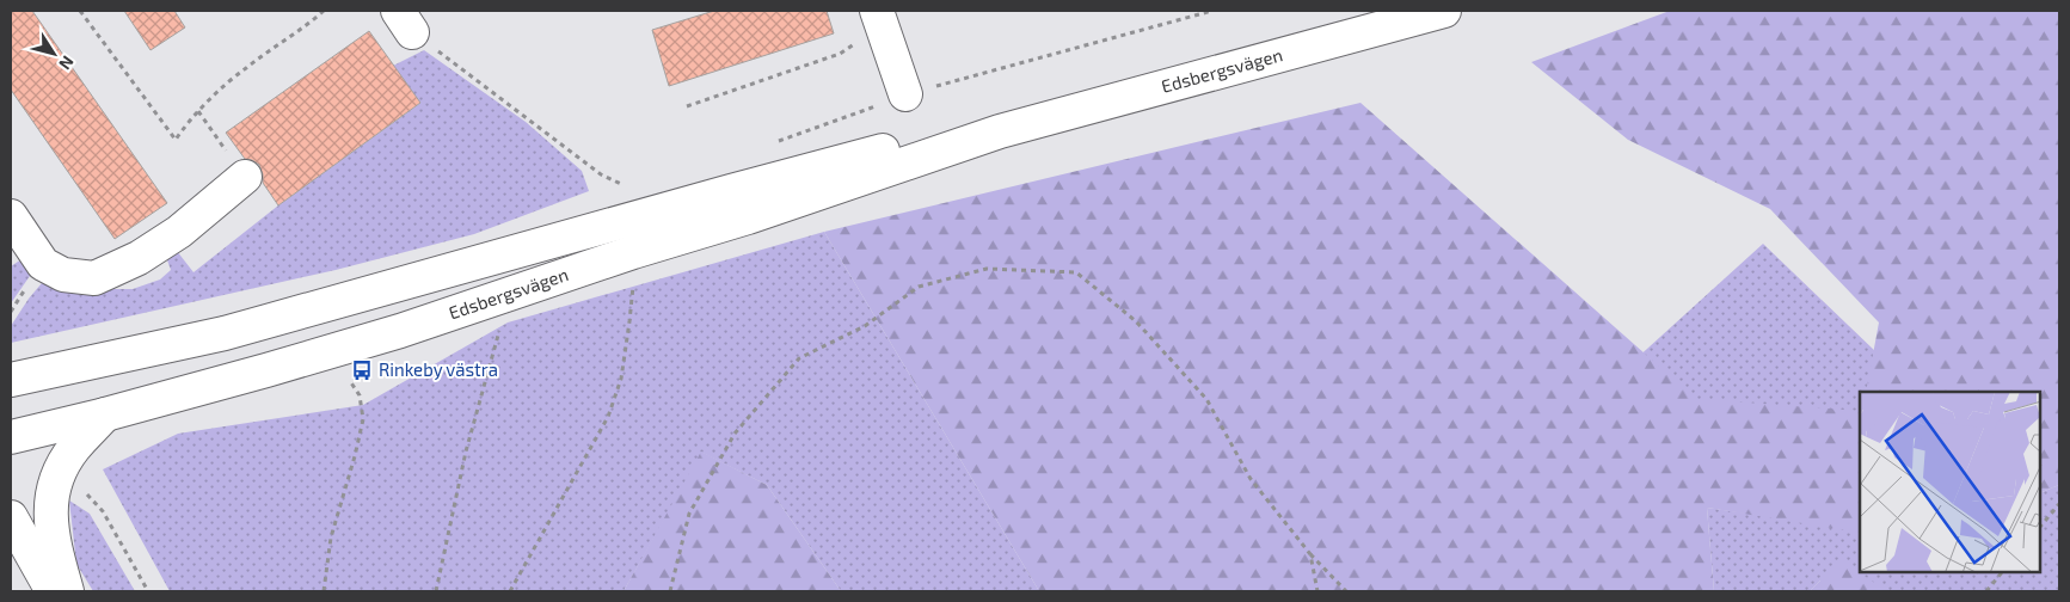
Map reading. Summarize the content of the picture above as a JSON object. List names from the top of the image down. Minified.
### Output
{"streets":{"main road":["Edsbergsvägen"]},"places":{"bus stop":["Rinkeby västra"]},"north":"bottom right"}
